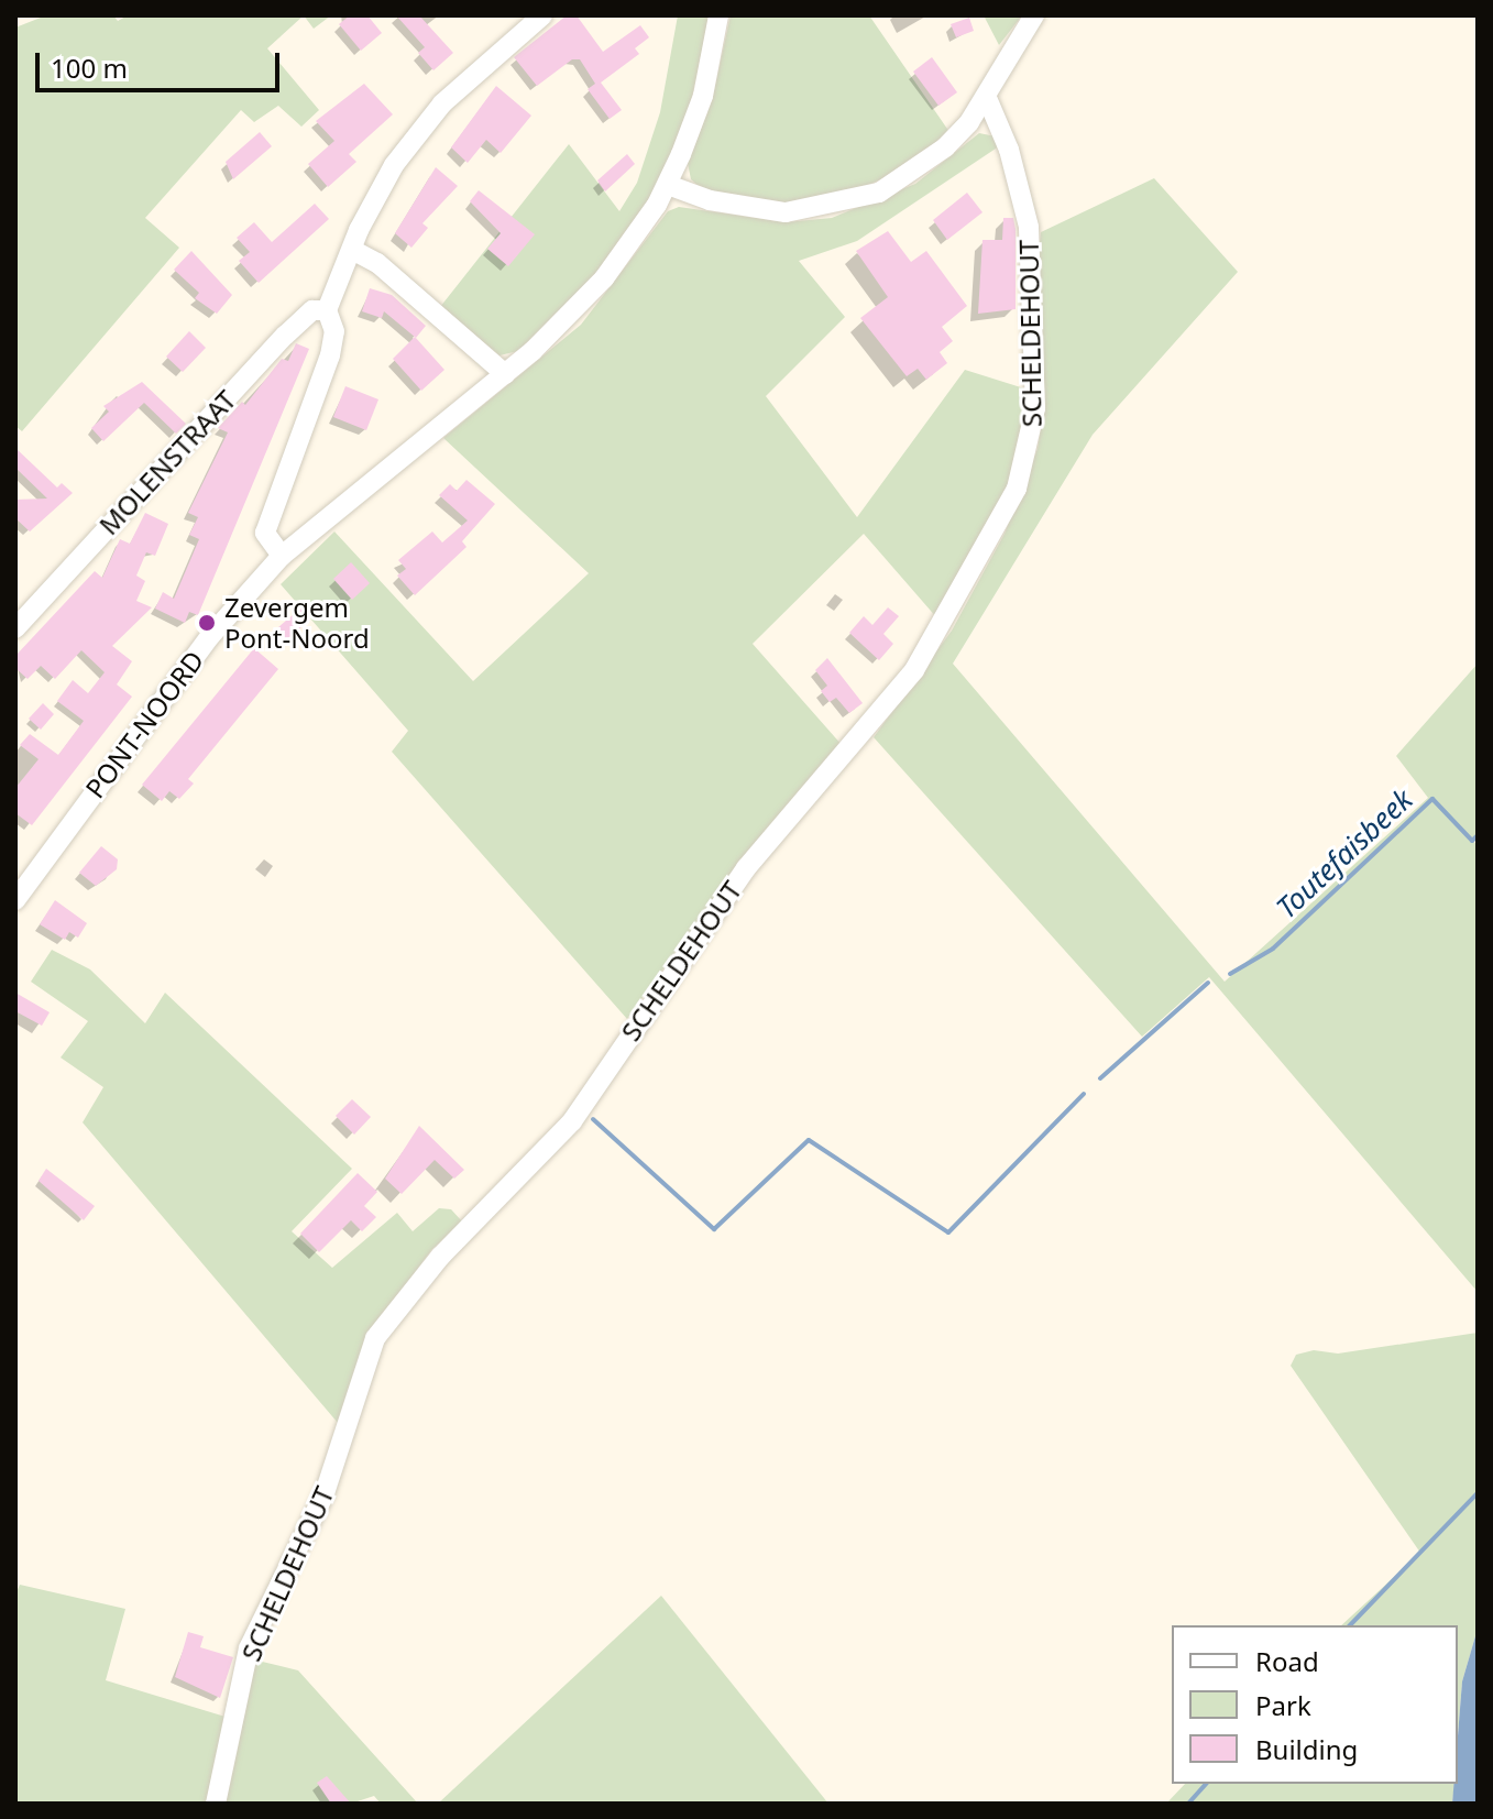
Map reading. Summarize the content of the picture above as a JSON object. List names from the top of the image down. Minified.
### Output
{"streets":{"street":["SCHELDEHOUT","MOLENSTRAAT","PONT-NOORD"]},"water":["Toutefaisbeek"],"places":["Zevergem Pont-Noord"],"legend":["Road","Park","Building"],"scale_bar":"100 m"}
